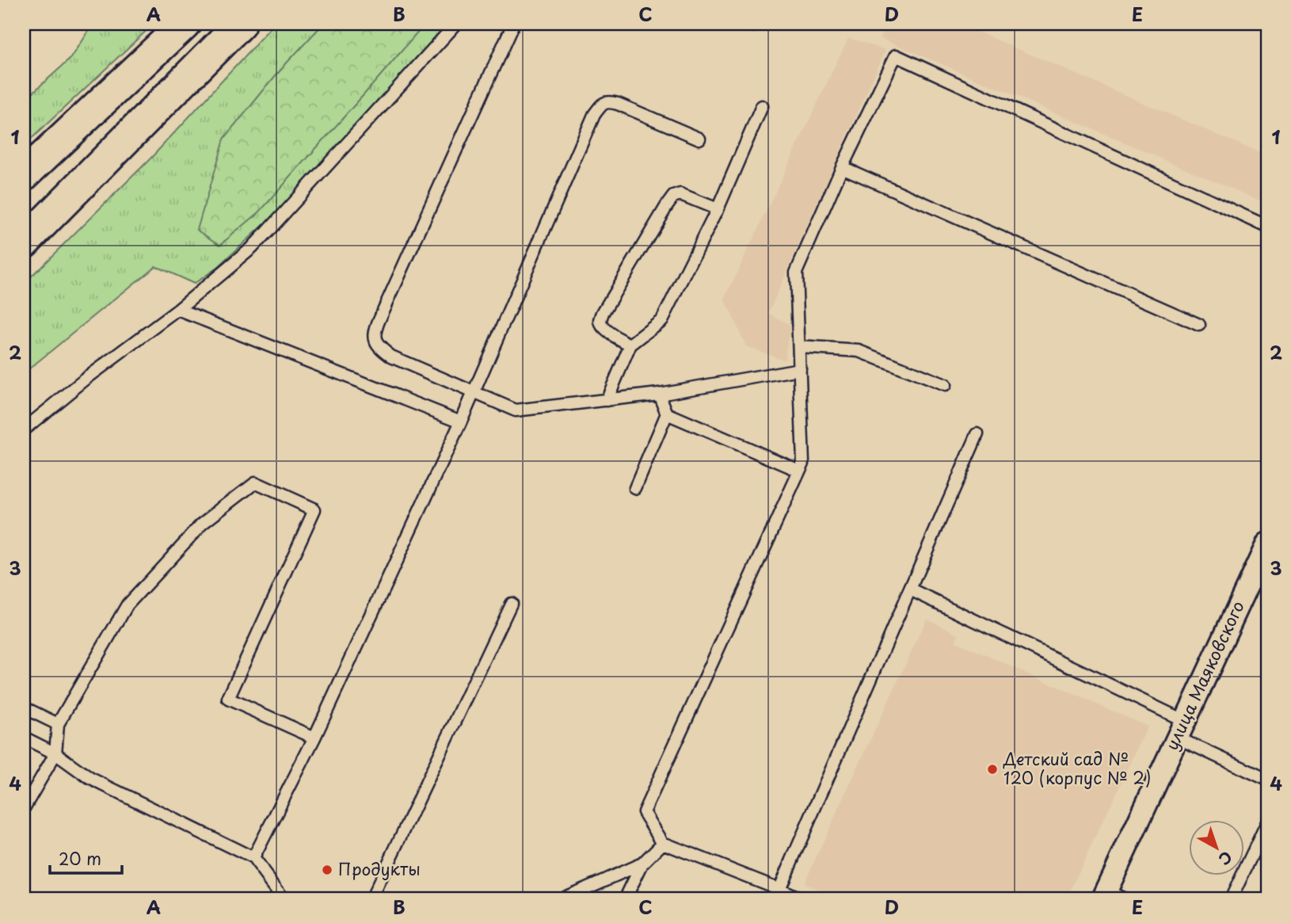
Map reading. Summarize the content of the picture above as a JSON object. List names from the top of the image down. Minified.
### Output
{"streets":{"street":["улица Маяковского"]},"places":["Детский сад № 120 (корпус № 2)","Продукты"],"scale_bar":"20 m","north":"bottom right","grid":{"columns":["A","B","C","D","E"],"rows":["1","2","3","4"]}}
